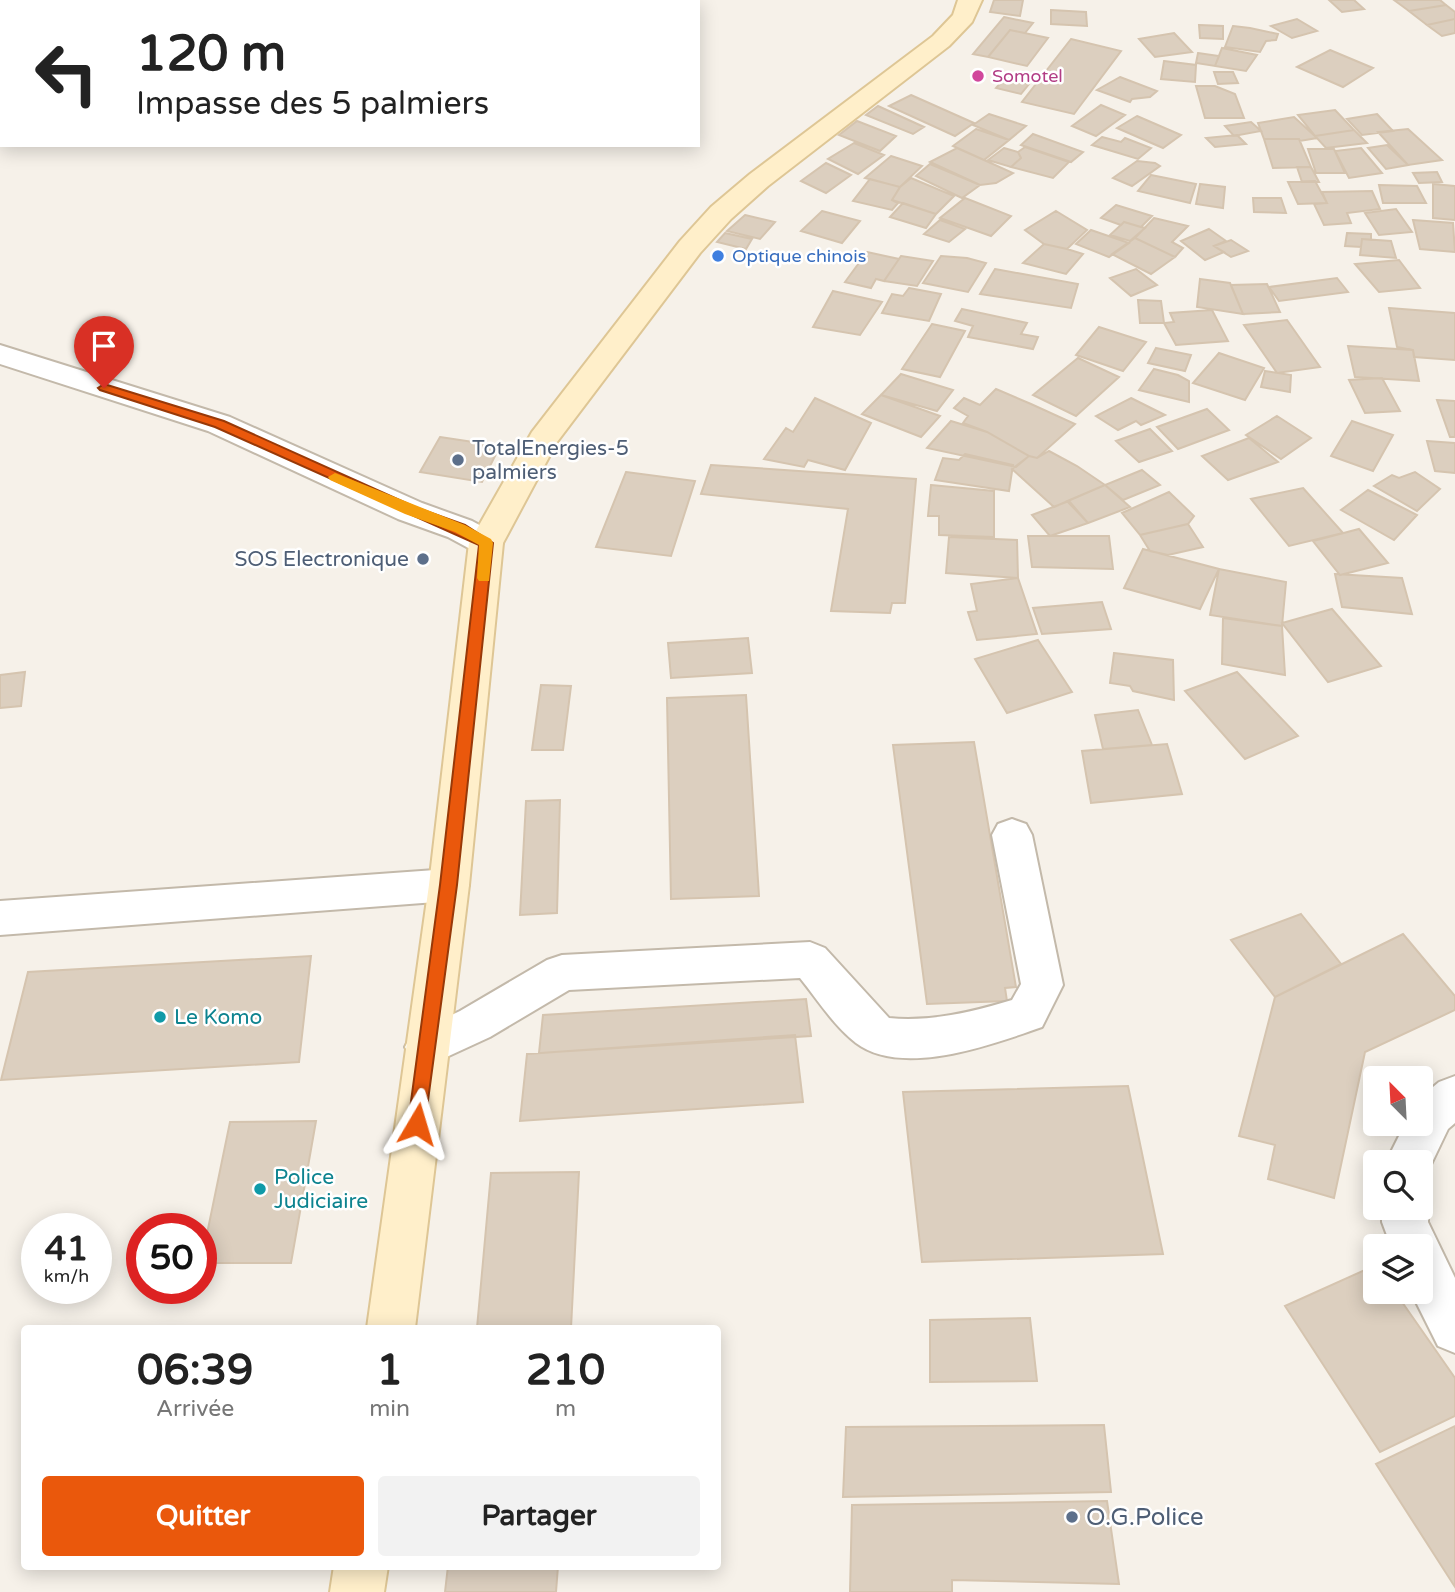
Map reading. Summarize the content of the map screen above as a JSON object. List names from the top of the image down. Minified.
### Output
{"places":["Somotel","Optique chinois","TotalEnergies-5 palmiers","SOS Electronique","Le Komo","Police Judiciaire","O.G.Police"],"north":"top left","page":{"turn":["120 m","Impasse des 5 palmiers"],"speed":"41 km/h","limit":"50","eta":["06:39","Arrivée","1","min","210","m"],"buttons":["Quitter","Partager"]}}
